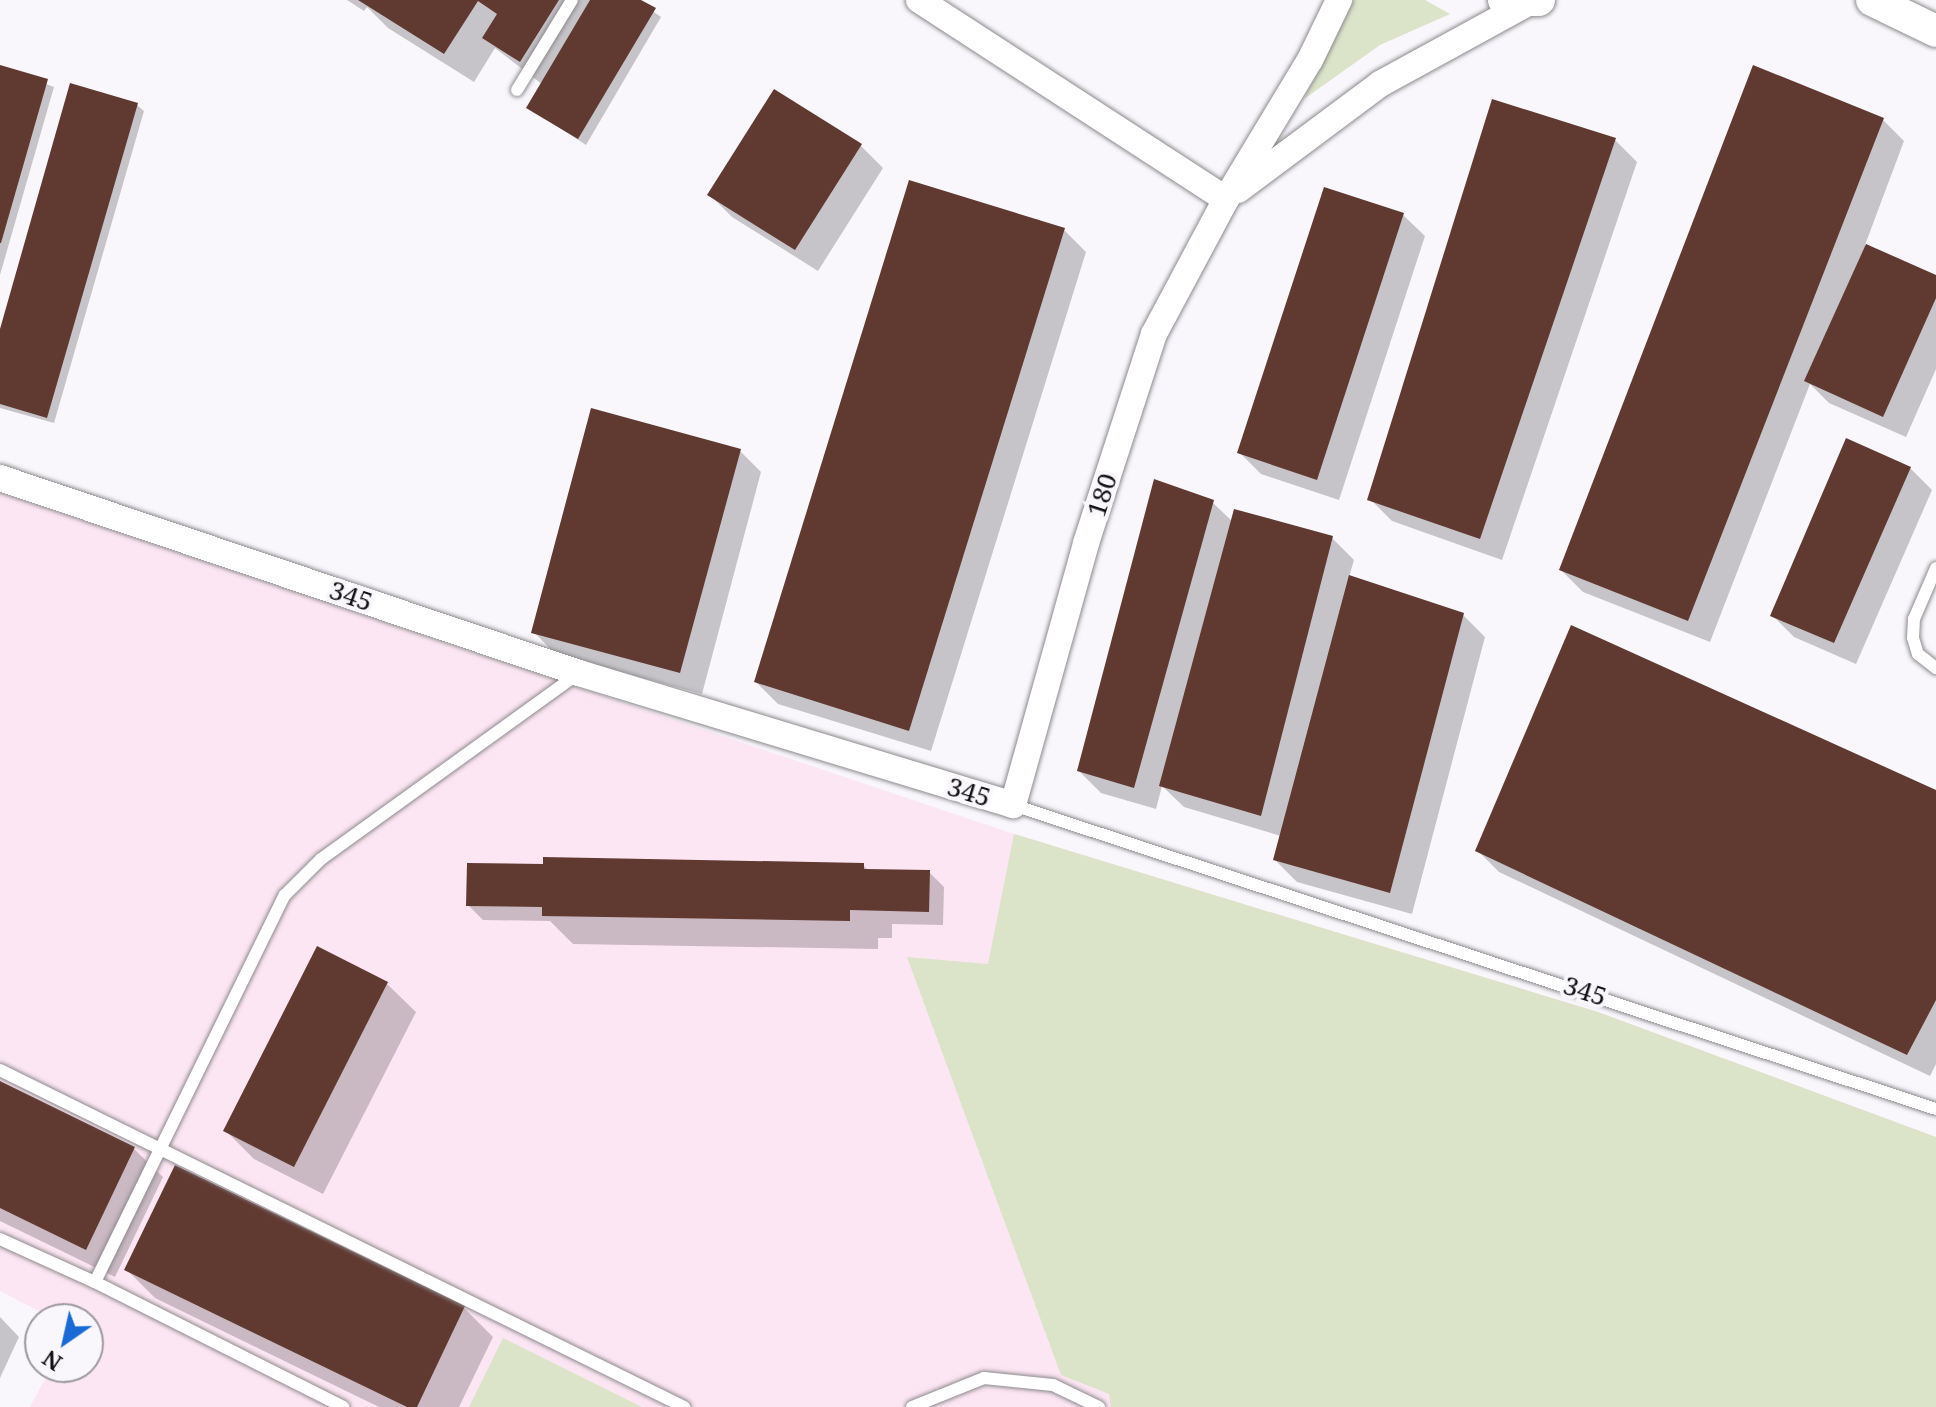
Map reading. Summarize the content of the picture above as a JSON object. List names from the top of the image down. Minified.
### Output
{"streets":{"street":["180","345"]},"crossings":[["180","345"]],"north":"bottom left"}
